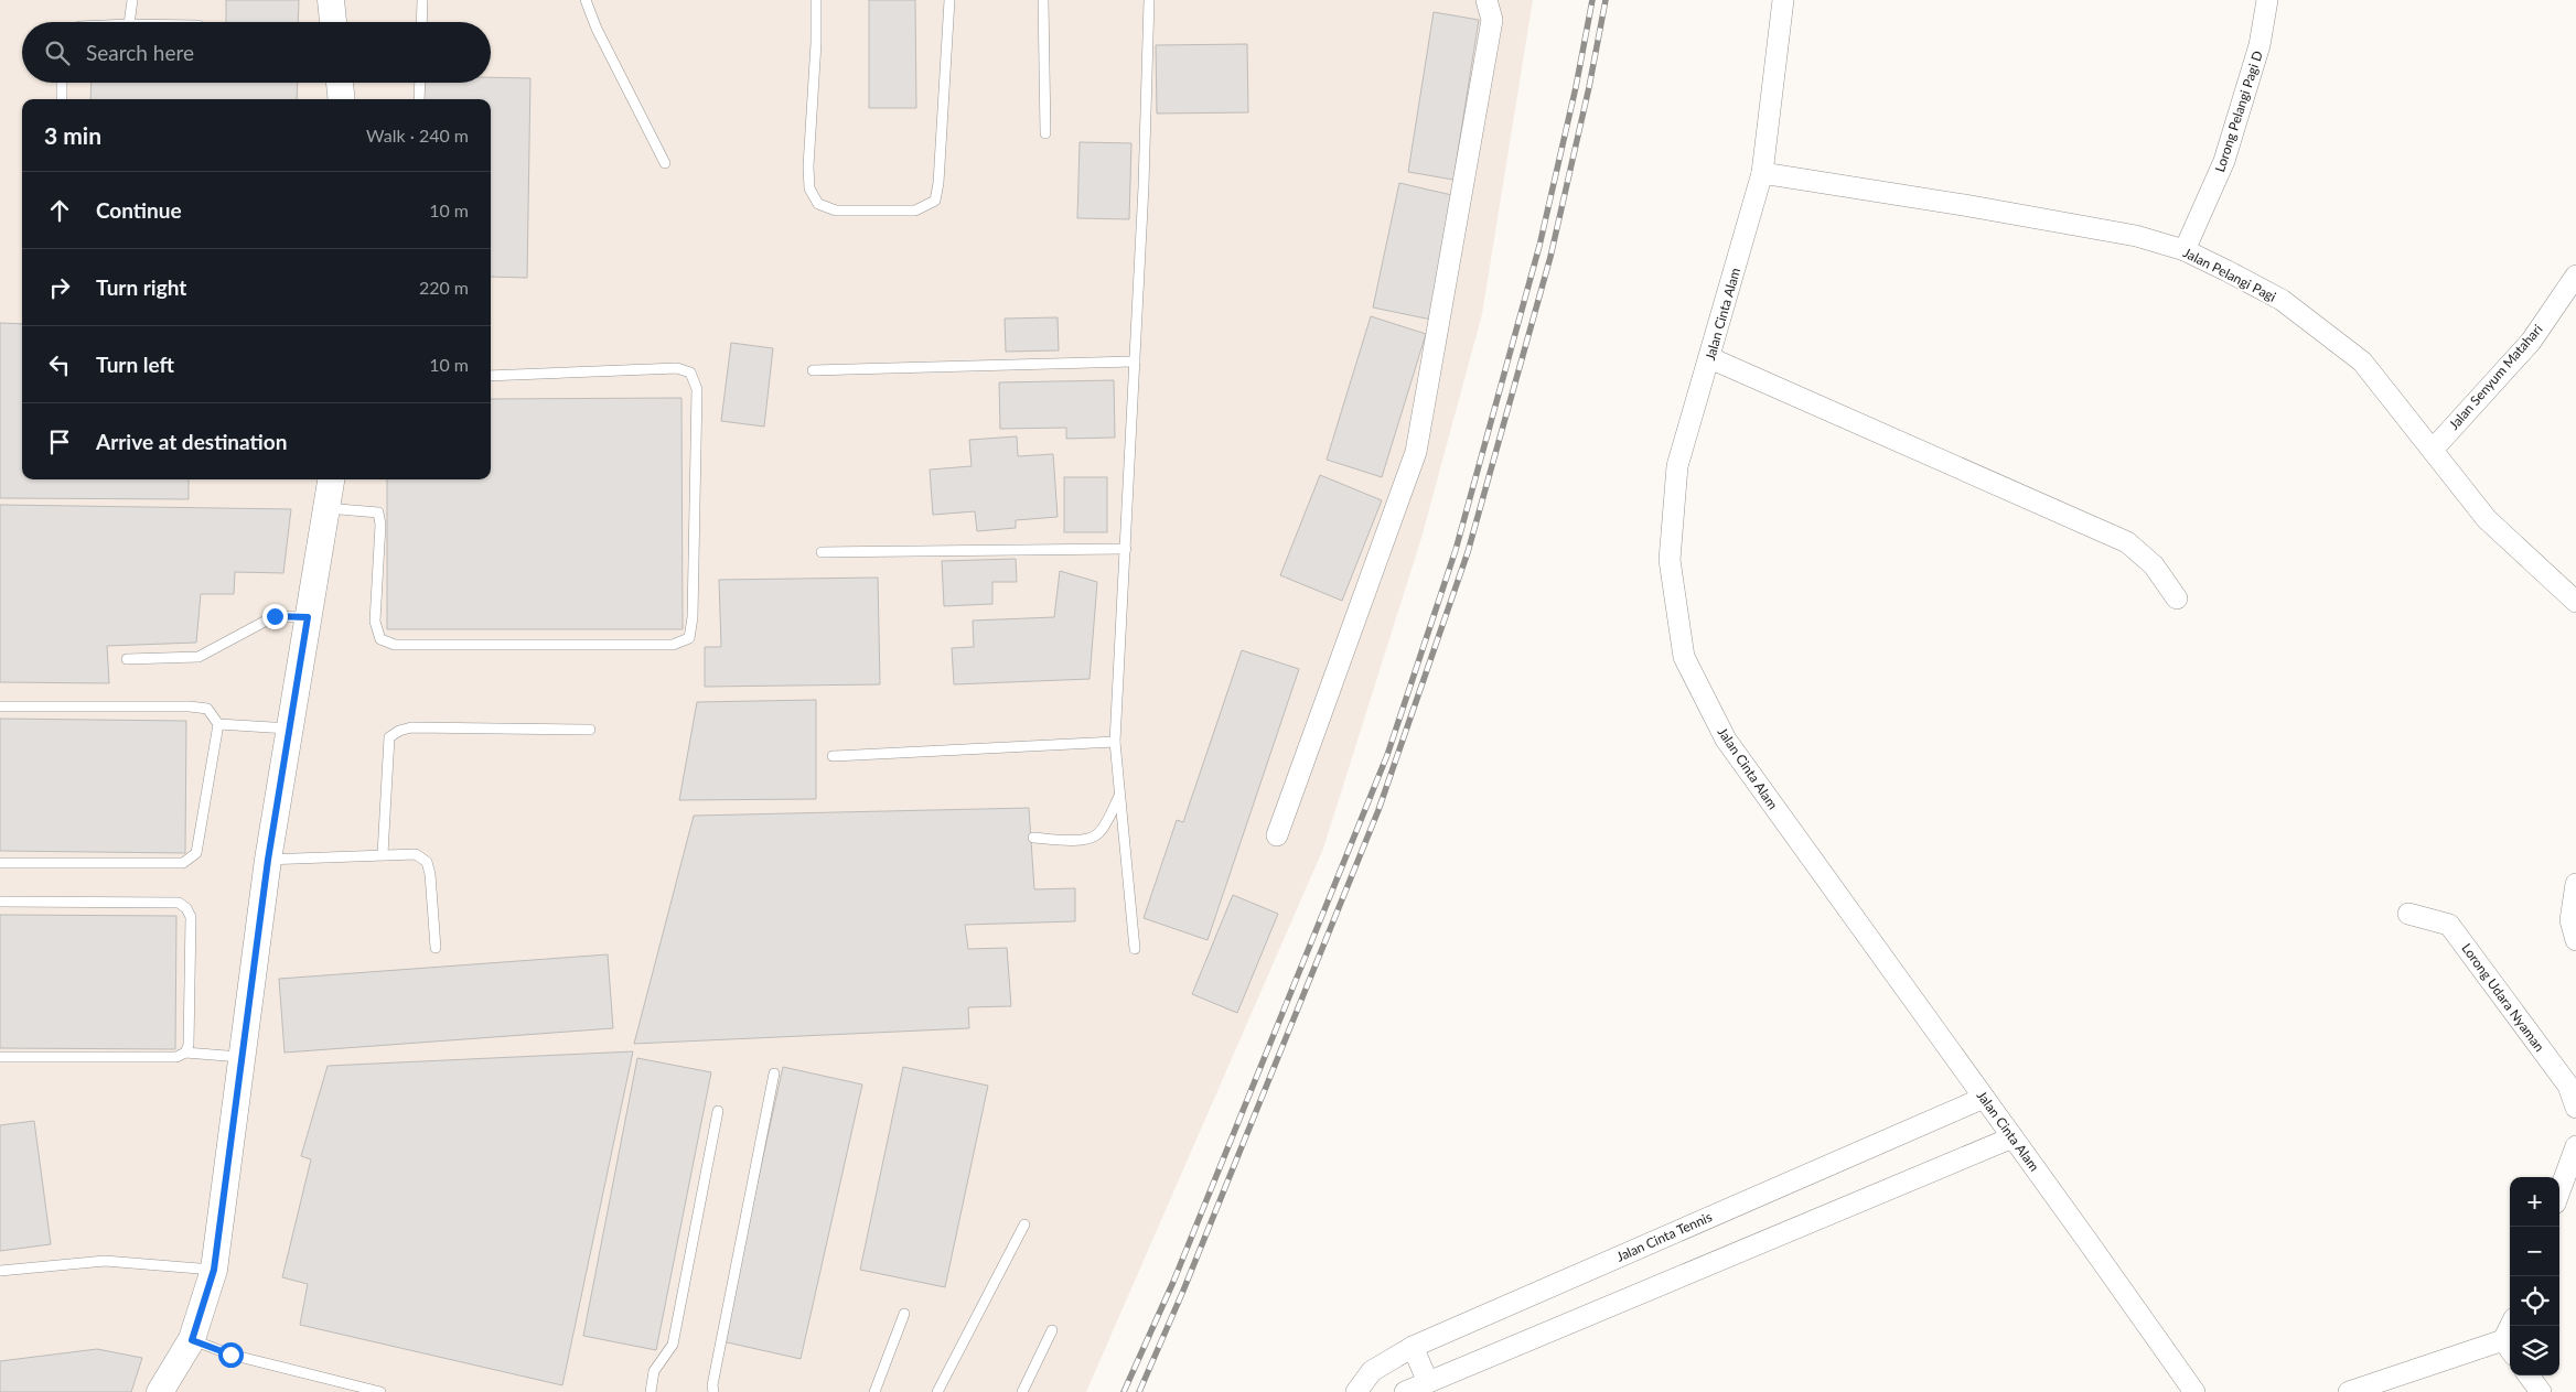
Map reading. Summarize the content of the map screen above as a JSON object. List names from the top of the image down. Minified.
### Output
{"streets":{"street":["Lorong Pelangi Pagi D","Jalan Pelangi Pagi","Jalan Cinta Alam","Jalan Senyum Matahari","Lorong Udara Nyaman","Jalan Cinta Tennis"]},"crossings":[["Lorong Pelangi Pagi D","Jalan Pelangi Pagi"],["Jalan Pelangi Pagi","Jalan Cinta Alam"],["Jalan Pelangi Pagi","Jalan Senyum Matahari"],["Jalan Cinta Alam","Jalan Cinta Tennis"]],"page":{"search":"Search here","heading":["3 min","Walk · 240 m"],"list":[["Continue","10 m"],["Turn right","220 m"],["Turn left","10 m"],"Arrive at destination"],"map_buttons":["+","−"]}}
